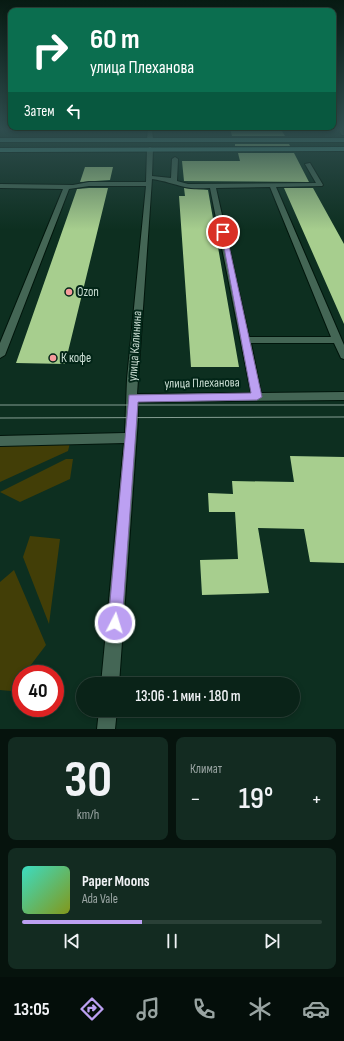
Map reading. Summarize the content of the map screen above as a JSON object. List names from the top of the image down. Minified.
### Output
{"streets":{"street":["улица Калинина","улица Плеханова"]},"crossings":[["улица Калинина","улица Плеханова"]],"places":["Ozon","К кофе"],"page":{"turn":["60 m","улица Плеханова"],"then":"Затем","limit":"40","trip":"13:06 · 1 мин · 180 m","tile":[["30","km/h"],"Климат"],"heat":["−","19°","+"],"song":["Paper Moons","Ada Vale"],"tabs":"13:05"}}
